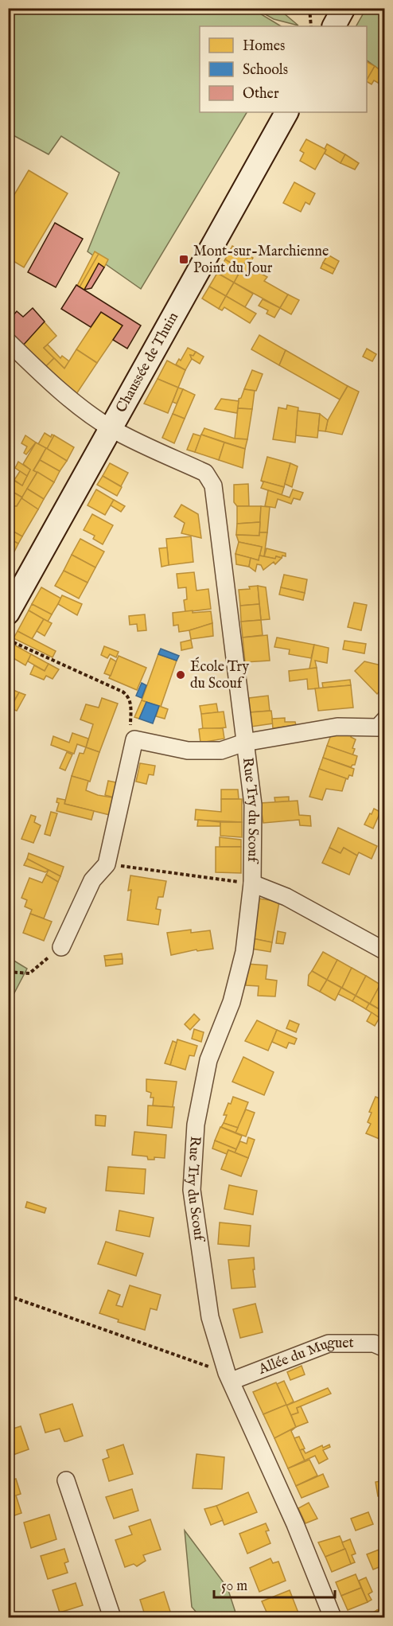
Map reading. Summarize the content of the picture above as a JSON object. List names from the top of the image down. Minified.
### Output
{"streets":{"main road":["Chaussée de Thuin"],"street":["Rue Try du Scouf","Allée du Muguet"]},"crossings":[["Chaussée de Thuin","Rue Try du Scouf"],["Rue Try du Scouf","Allée du Muguet"]],"places":{"transit":["Mont-sur-Marchienne Point du Jour"],"other":["École Try du Scouf"]},"legend":["Homes","Schools","Other"],"scale_bar":"50 m"}
